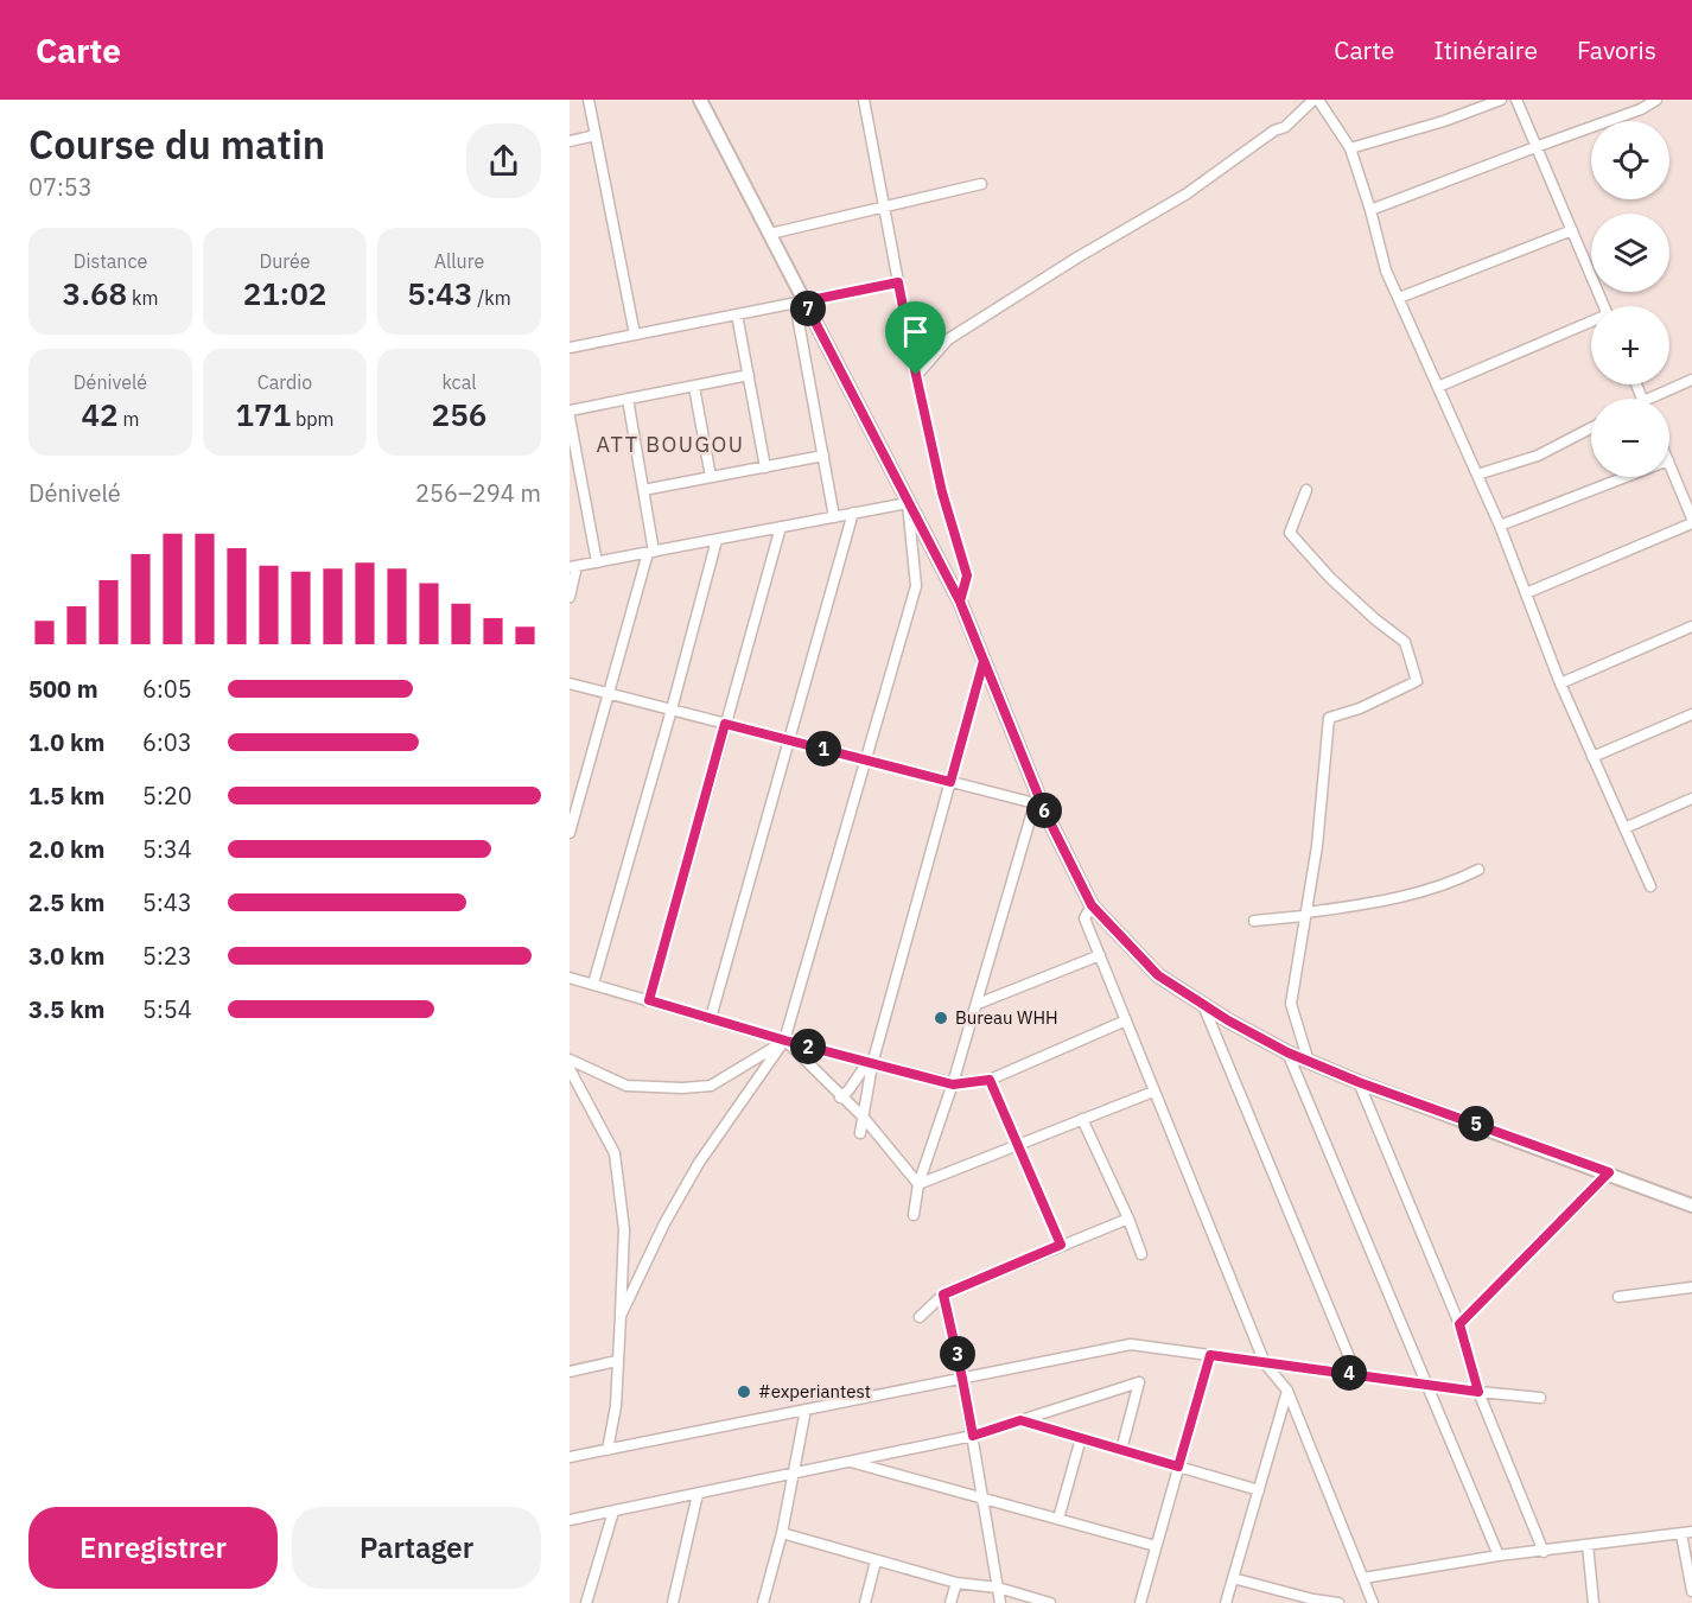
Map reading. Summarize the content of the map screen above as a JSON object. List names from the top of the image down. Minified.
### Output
{"districts":["ATT BOUGOU"],"places":["Bureau WHH","#experiantest"],"page":{"header":"Carte","nav":["Carte","Itinéraire","Favoris"],"heading":["Course du matin","07:53"],"map_buttons":["+","−"],"stats":[["Distance","3.68 km"],["Durée","21:02"],["Allure","5:43 /km"],["Dénivelé","42 m"],["Cardio","171 bpm"],["kcal","256"]],"pins":["7","1","6","2","5","3","4"],"chart":["Dénivelé","256–294 m"],"list":[{"name":"500 m","note":"6:05"},{"name":"1.0 km","note":"6:03"},{"name":"1.5 km","note":"5:20"},{"name":"2.0 km","note":"5:34"},{"name":"2.5 km","note":"5:43"},{"name":"3.0 km","note":"5:23"},{"name":"3.5 km","note":"5:54"}],"buttons":["Enregistrer","Partager"]}}
